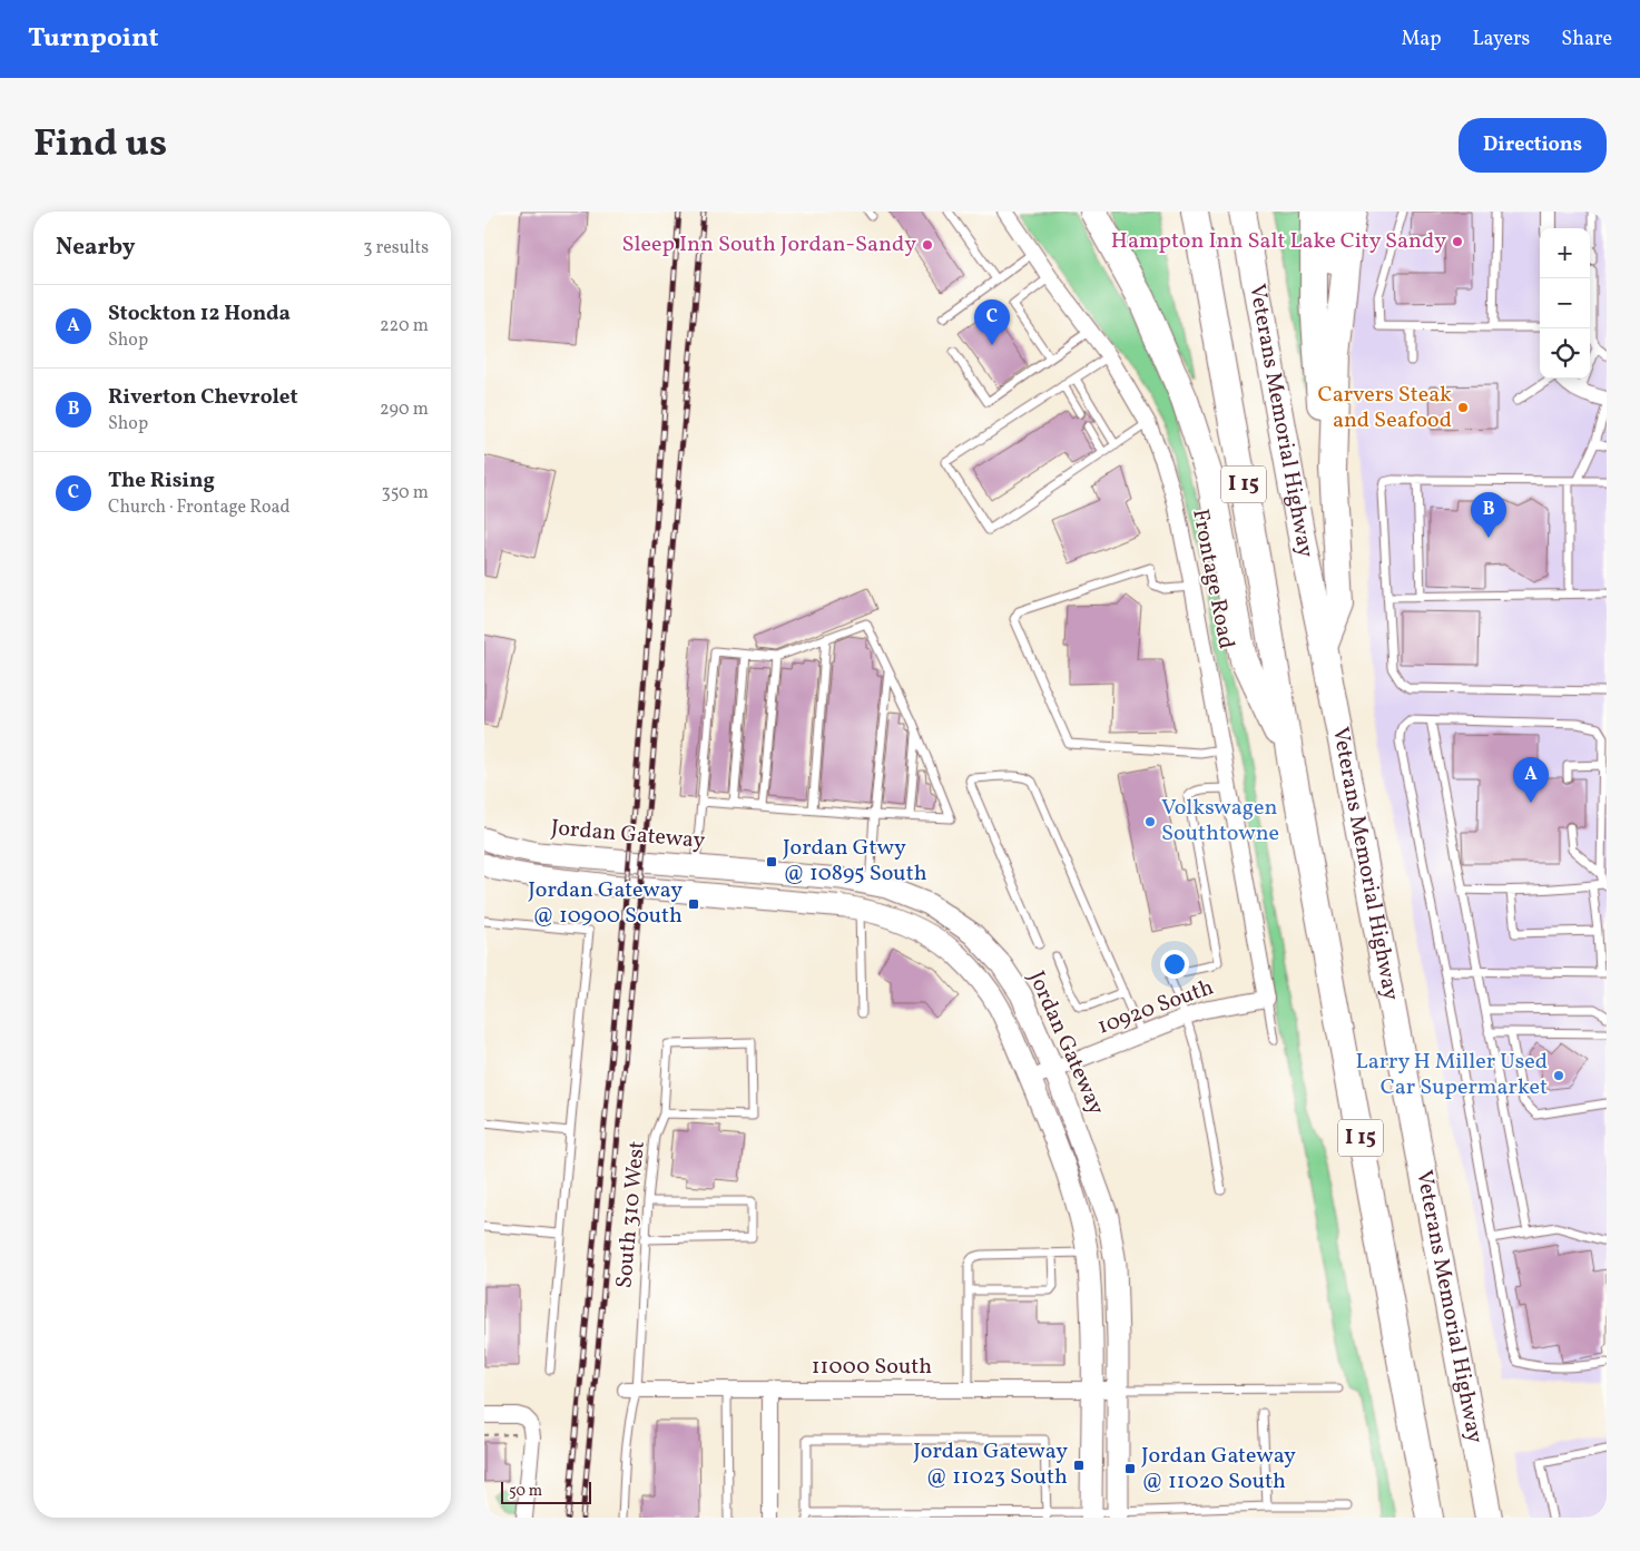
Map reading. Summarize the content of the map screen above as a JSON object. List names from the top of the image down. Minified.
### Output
{"streets":{"highway":["Veterans Memorial Highway","I 15"],"main road":["Jordan Gateway"],"street":["Frontage Road","10920 South","11000 South"],"lane":["South 310 West"]},"crossings":[["Frontage Road","10920 South"],["Jordan Gateway","10920 South"],["Jordan Gateway","11000 South"],["South 310 West","11000 South"]],"places":{"other":["Hampton Inn Salt Lake City Sandy","Sleep Inn South Jordan-Sandy","Carvers Steak and Seafood","Volkswagen Southtowne","Larry H Miller Used Car Supermarket"],"transit":["Jordan Gtwy @ 10895 South","Jordan Gateway @ 10900 South","Jordan Gateway @ 11023 South","Jordan Gateway @ 11020 South"]},"scale_bar":"50 m","page":{"header":"Turnpoint","nav":["Map","Layers","Share"],"title":"Find us","buttons":"Directions","heading":["Nearby","3 results"],"map_buttons":["+","−"],"list":[{"mark":"A","name":"Stockton 12 Honda","note":"Shop","value":"220 m"},{"mark":"B","name":"Riverton Chevrolet","note":"Shop","value":"290 m"},{"mark":"C","name":"The Rising","note":"Church · Frontage Road","value":"350 m"}],"pins":["C","B","A"],"scale":"50 m"}}
